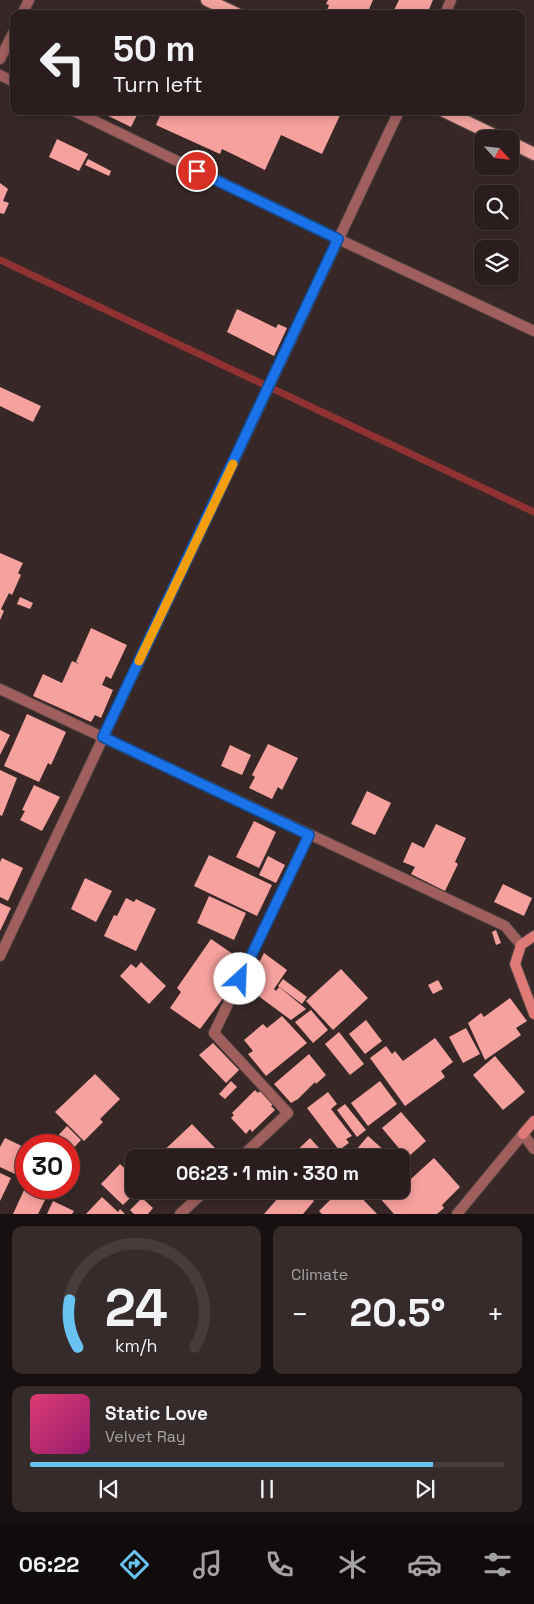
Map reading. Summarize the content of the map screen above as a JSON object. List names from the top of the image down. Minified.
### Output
{"north":"bottom right","page":{"turn":["50 m","Turn left"],"limit":"30","trip":"06:23 · 1 min · 330 m","tile":"Climate","heat":["−","20.5°","+"],"song":["Static Love","Velvet Ray"],"tabs":"06:22","gauge":["24","km/h"]}}
